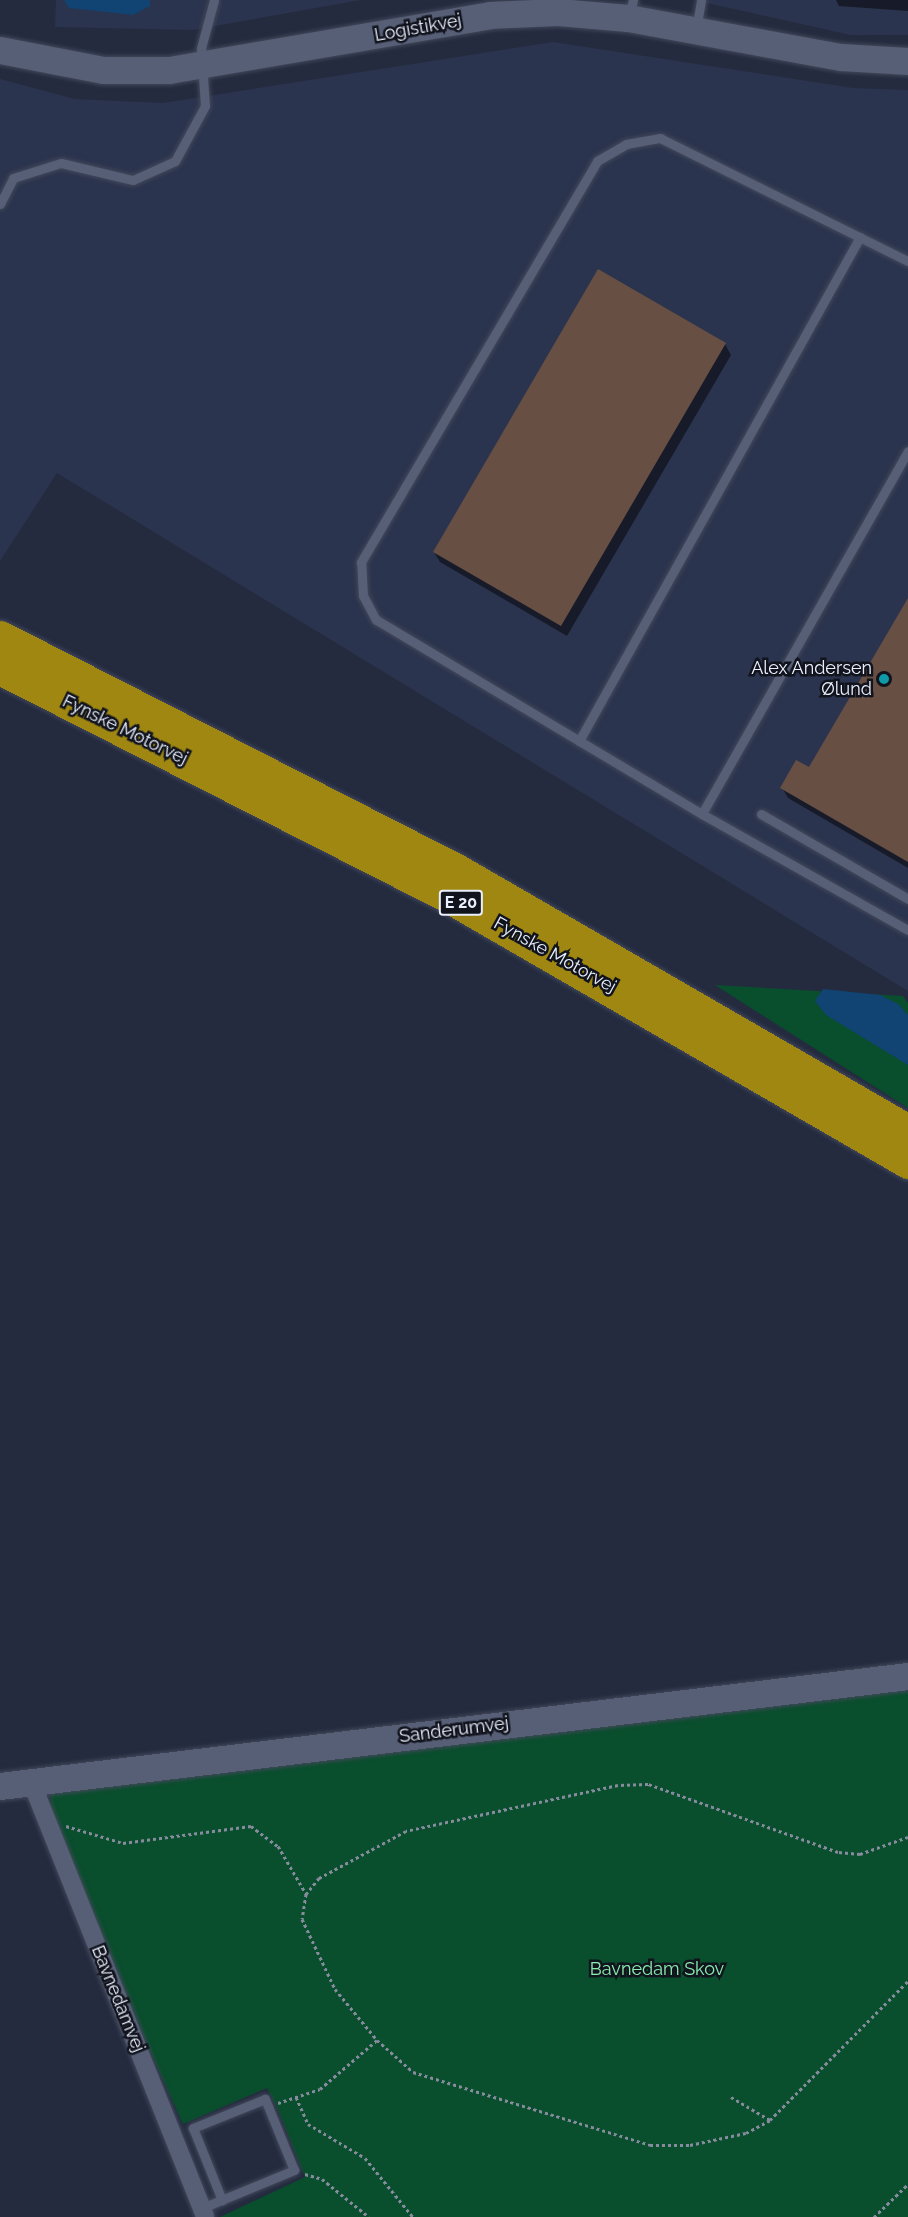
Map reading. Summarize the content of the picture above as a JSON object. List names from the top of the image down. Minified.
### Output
{"streets":{"highway":["Fynske Motorvej","E 20"],"street":["Logistikvej","Sanderumvej","Bavnedamvej"]},"crossings":[["Sanderumvej","Bavnedamvej"]],"parks":["Bavnedam Skov"],"places":["Alex Andersen Ølund"]}
